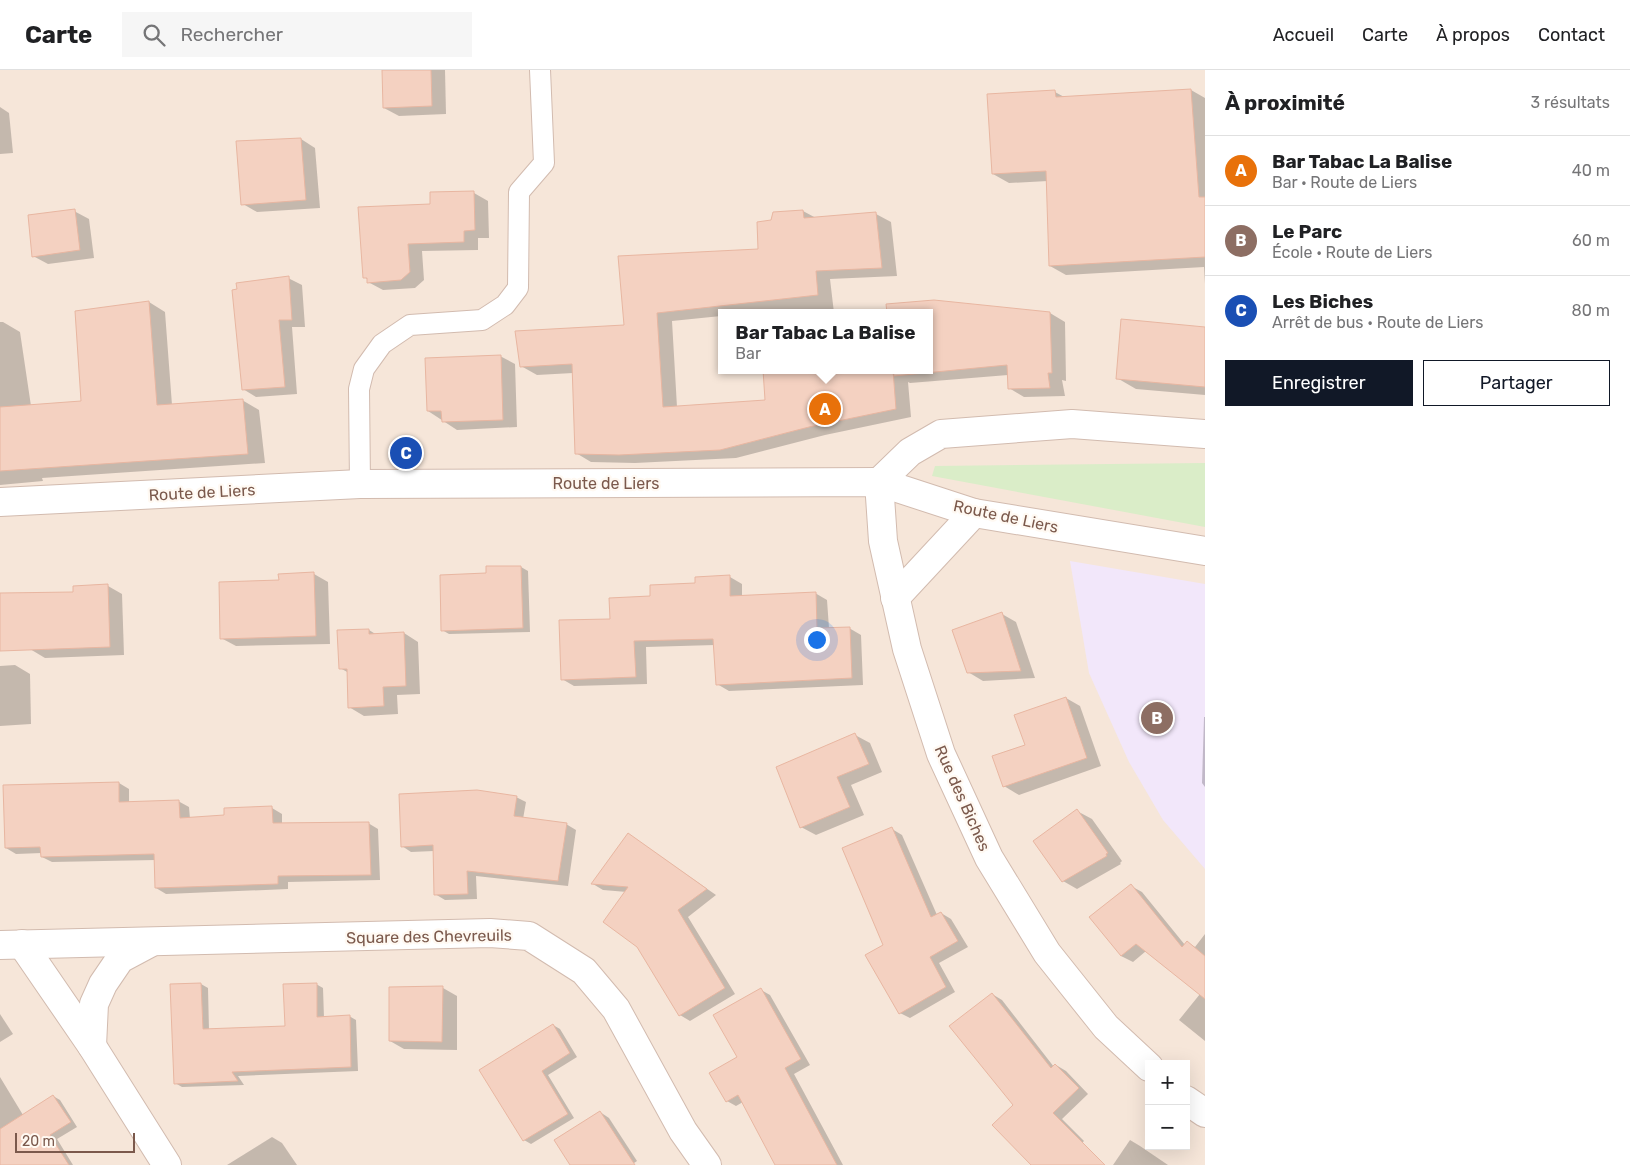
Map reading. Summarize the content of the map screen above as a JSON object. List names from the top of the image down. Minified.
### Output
{"streets":{"street":["Route de Liers","Rue des Biches","Square des Chevreuils"]},"crossings":[["Route de Liers","Rue des Biches"]],"scale_bar":"20 m","page":{"header":"Carte","search":"Rechercher","nav":["Accueil","Carte","À propos","Contact"],"heading":["À proximité","3 résultats"],"list":[{"mark":"A","name":"Bar Tabac La Balise","note":"Bar · Route de Liers","value":"40 m"},{"mark":"B","name":"Le Parc","note":"École · Route de Liers","value":"60 m"},{"mark":"C","name":"Les Biches","note":"Arrêt de bus · Route de Liers","value":"80 m"}],"popup":["Bar Tabac La Balise","Bar"],"buttons":["Enregistrer","Partager"],"pins":["A","C","B"],"map_buttons":["+","−"],"scale":"20 m"}}
